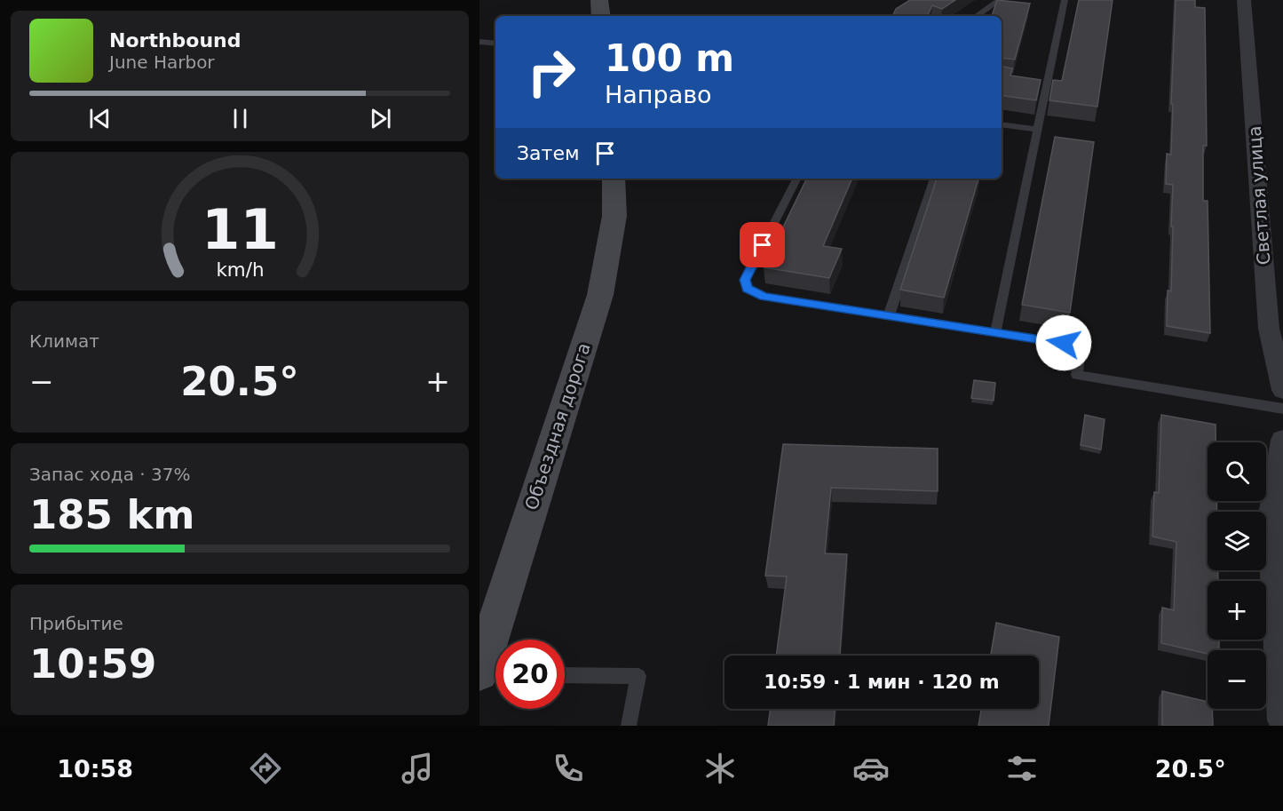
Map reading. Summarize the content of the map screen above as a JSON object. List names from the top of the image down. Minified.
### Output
{"streets":{"main road":["Объездная дорога"],"street":["Светлая улица"]},"page":{"turn":["100 m","Направо"],"song":["Northbound","June Harbor"],"then":"Затем","tile":["Климат",["Запас хода · 37%","185 km"],["Прибытие","10:59"]],"heat":["−","20.5°","+"],"map_buttons":["+","−"],"limit":"20","trip":"10:59 · 1 мин · 120 m","tabs":["10:58","20.5°"],"gauge":["11","km/h"]}}
